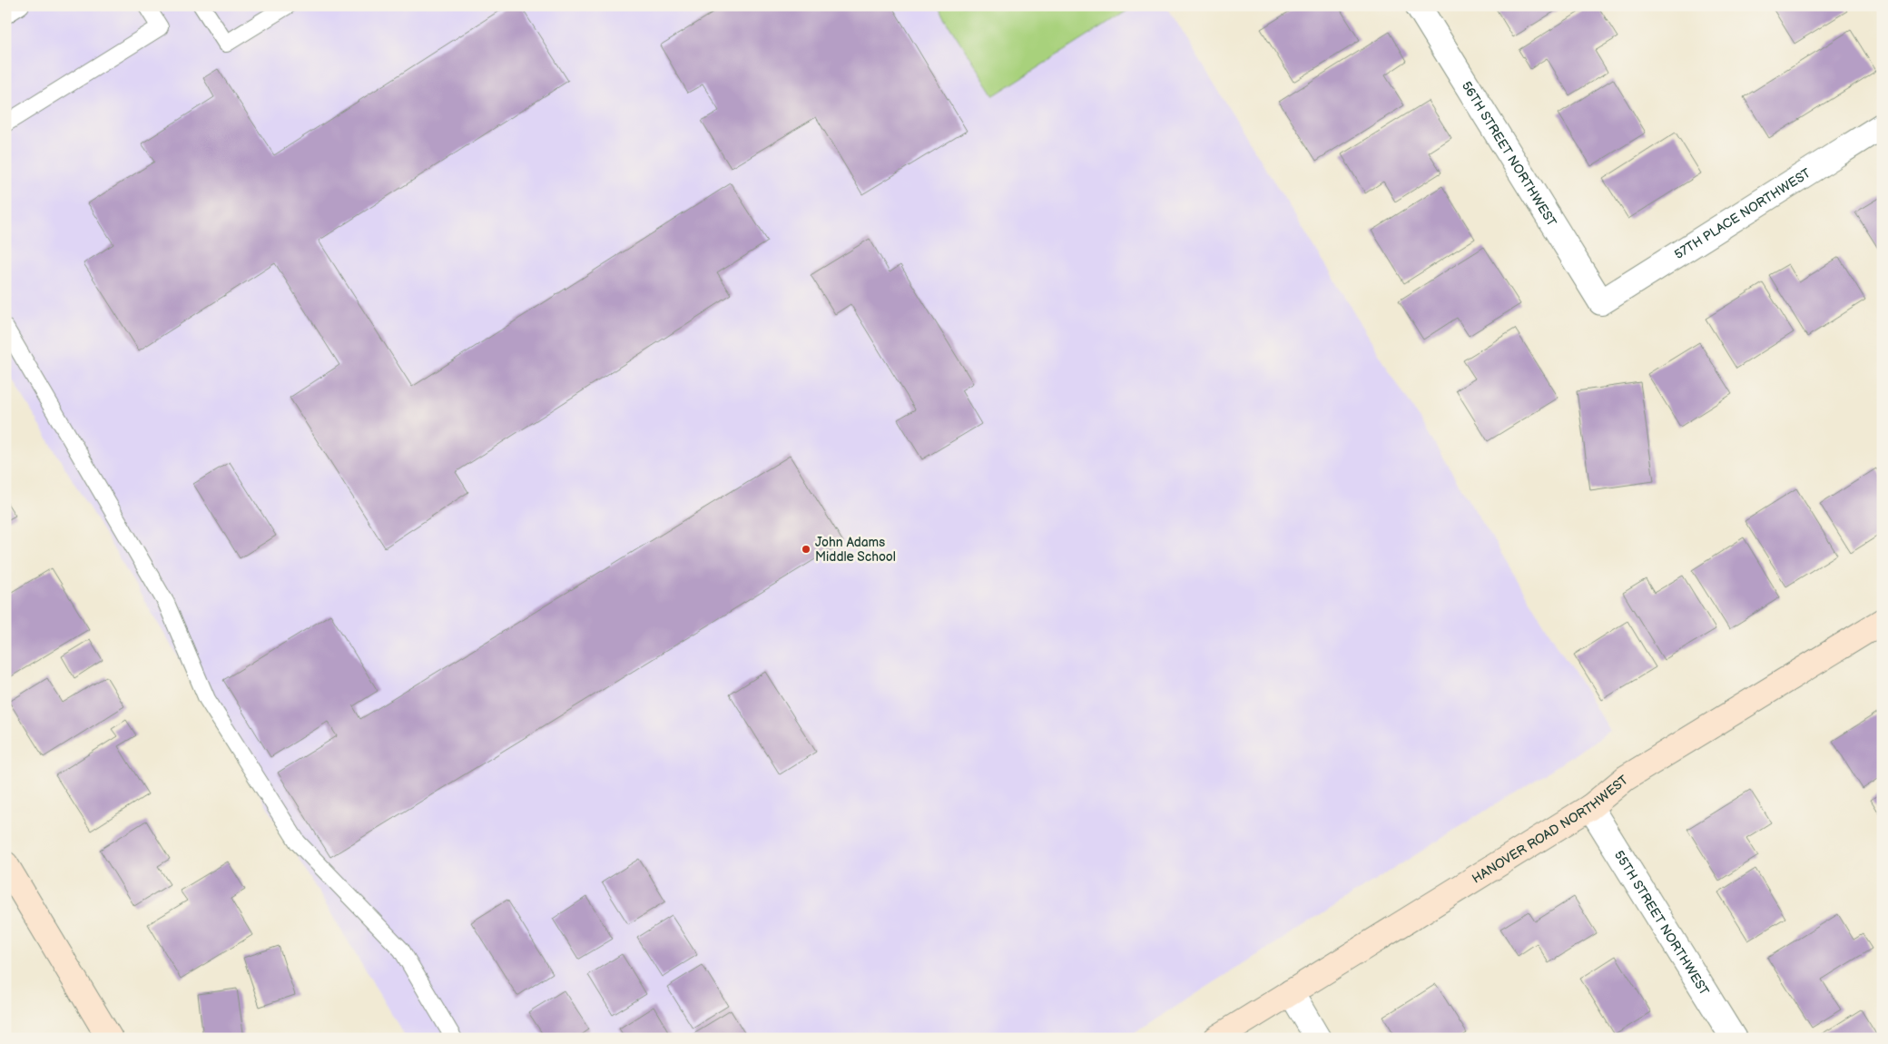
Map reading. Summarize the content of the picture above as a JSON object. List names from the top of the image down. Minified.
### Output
{"streets":{"street":["56TH STREET NORTHWEST","57TH PLACE NORTHWEST","HANOVER ROAD NORTHWEST","55TH STREET NORTHWEST"]},"crossings":[["56TH STREET NORTHWEST","57TH PLACE NORTHWEST"],["HANOVER ROAD NORTHWEST","55TH STREET NORTHWEST"]],"places":["John Adams Middle School"]}
